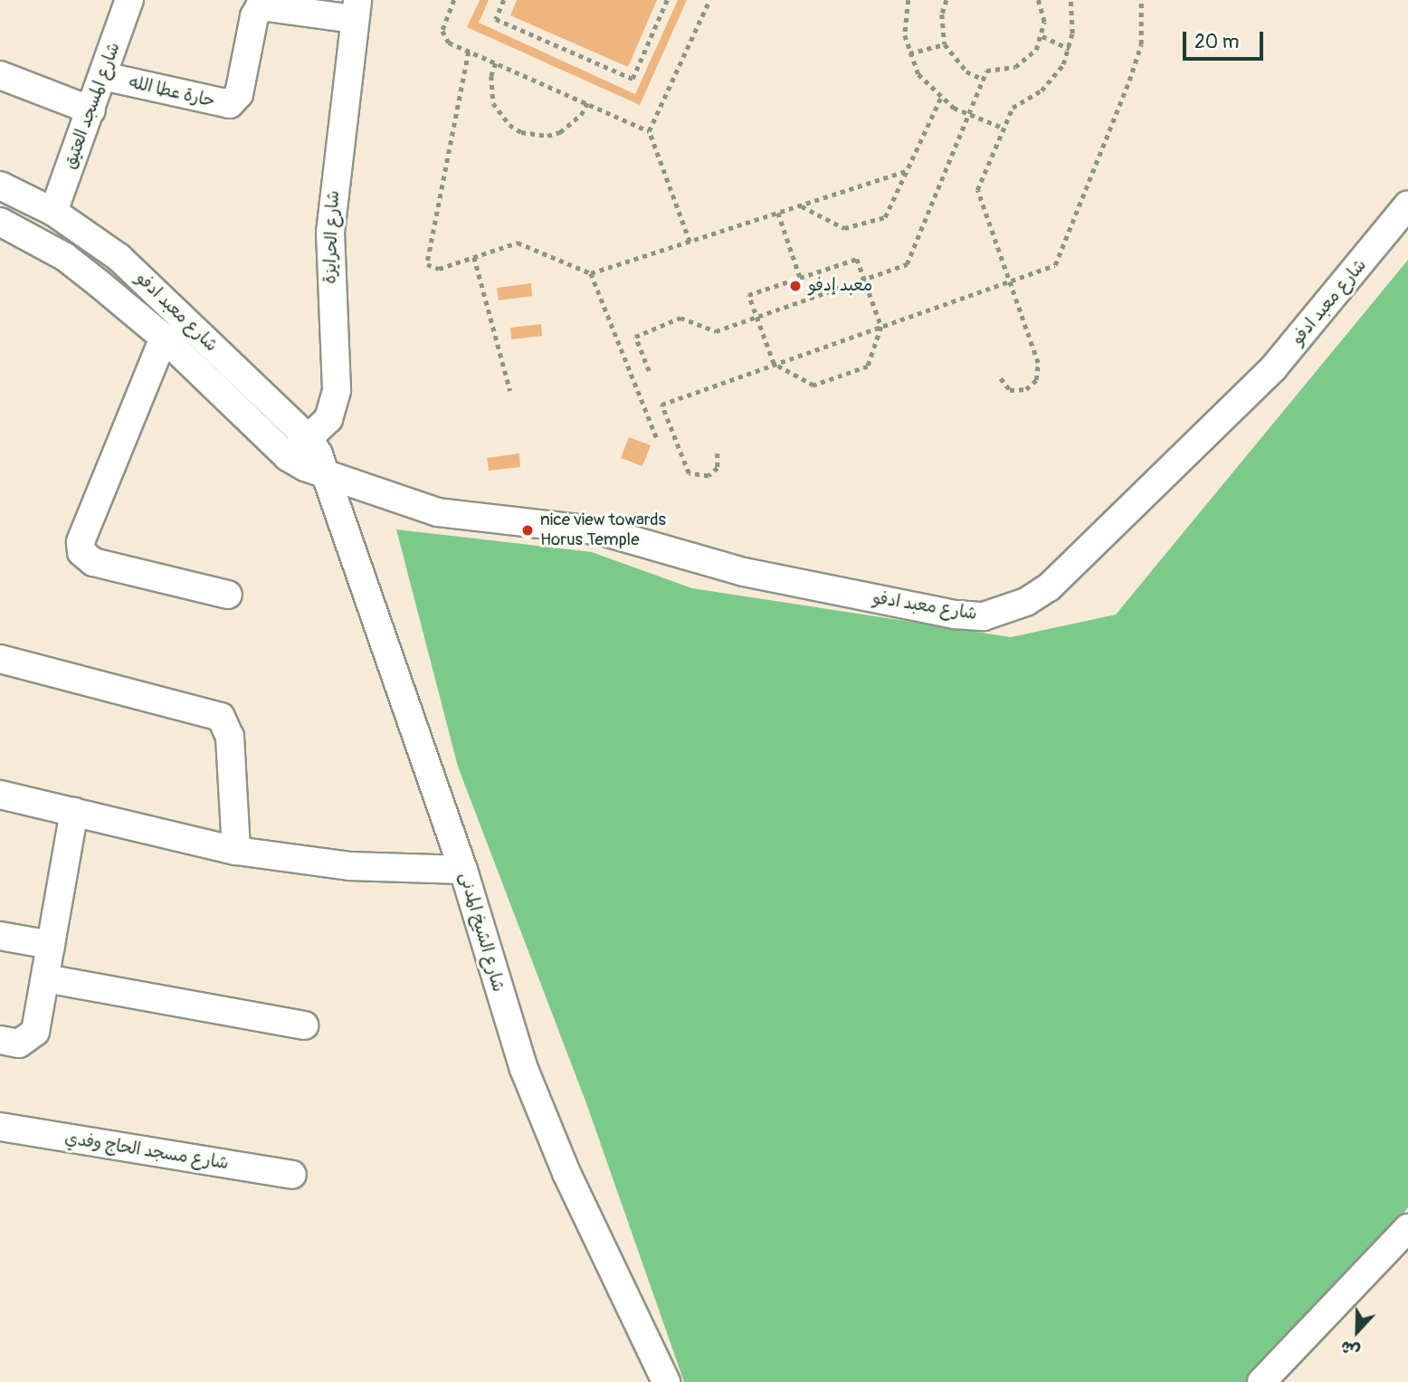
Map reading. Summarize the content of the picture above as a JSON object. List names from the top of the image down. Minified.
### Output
{"streets":{"street":["حارة عطا الله","شارع المسجد العتيق","شارع الحرايزة","شارع معبد ادفو","شارع الشيخ المدنى","شارع مسجد الحاج وفدي"]},"crossings":[["حارة عطا الله","شارع المسجد العتيق"],["حارة عطا الله","شارع الحرايزة"],["شارع المسجد العتيق","شارع معبد ادفو"],["شارع الحرايزة","شارع معبد ادفو"],["شارع معبد ادفو","شارع الشيخ المدنى"]],"places":["معبد إدفو","nice view towards Horus Temple"],"scale_bar":"20 m","north":"bottom"}
